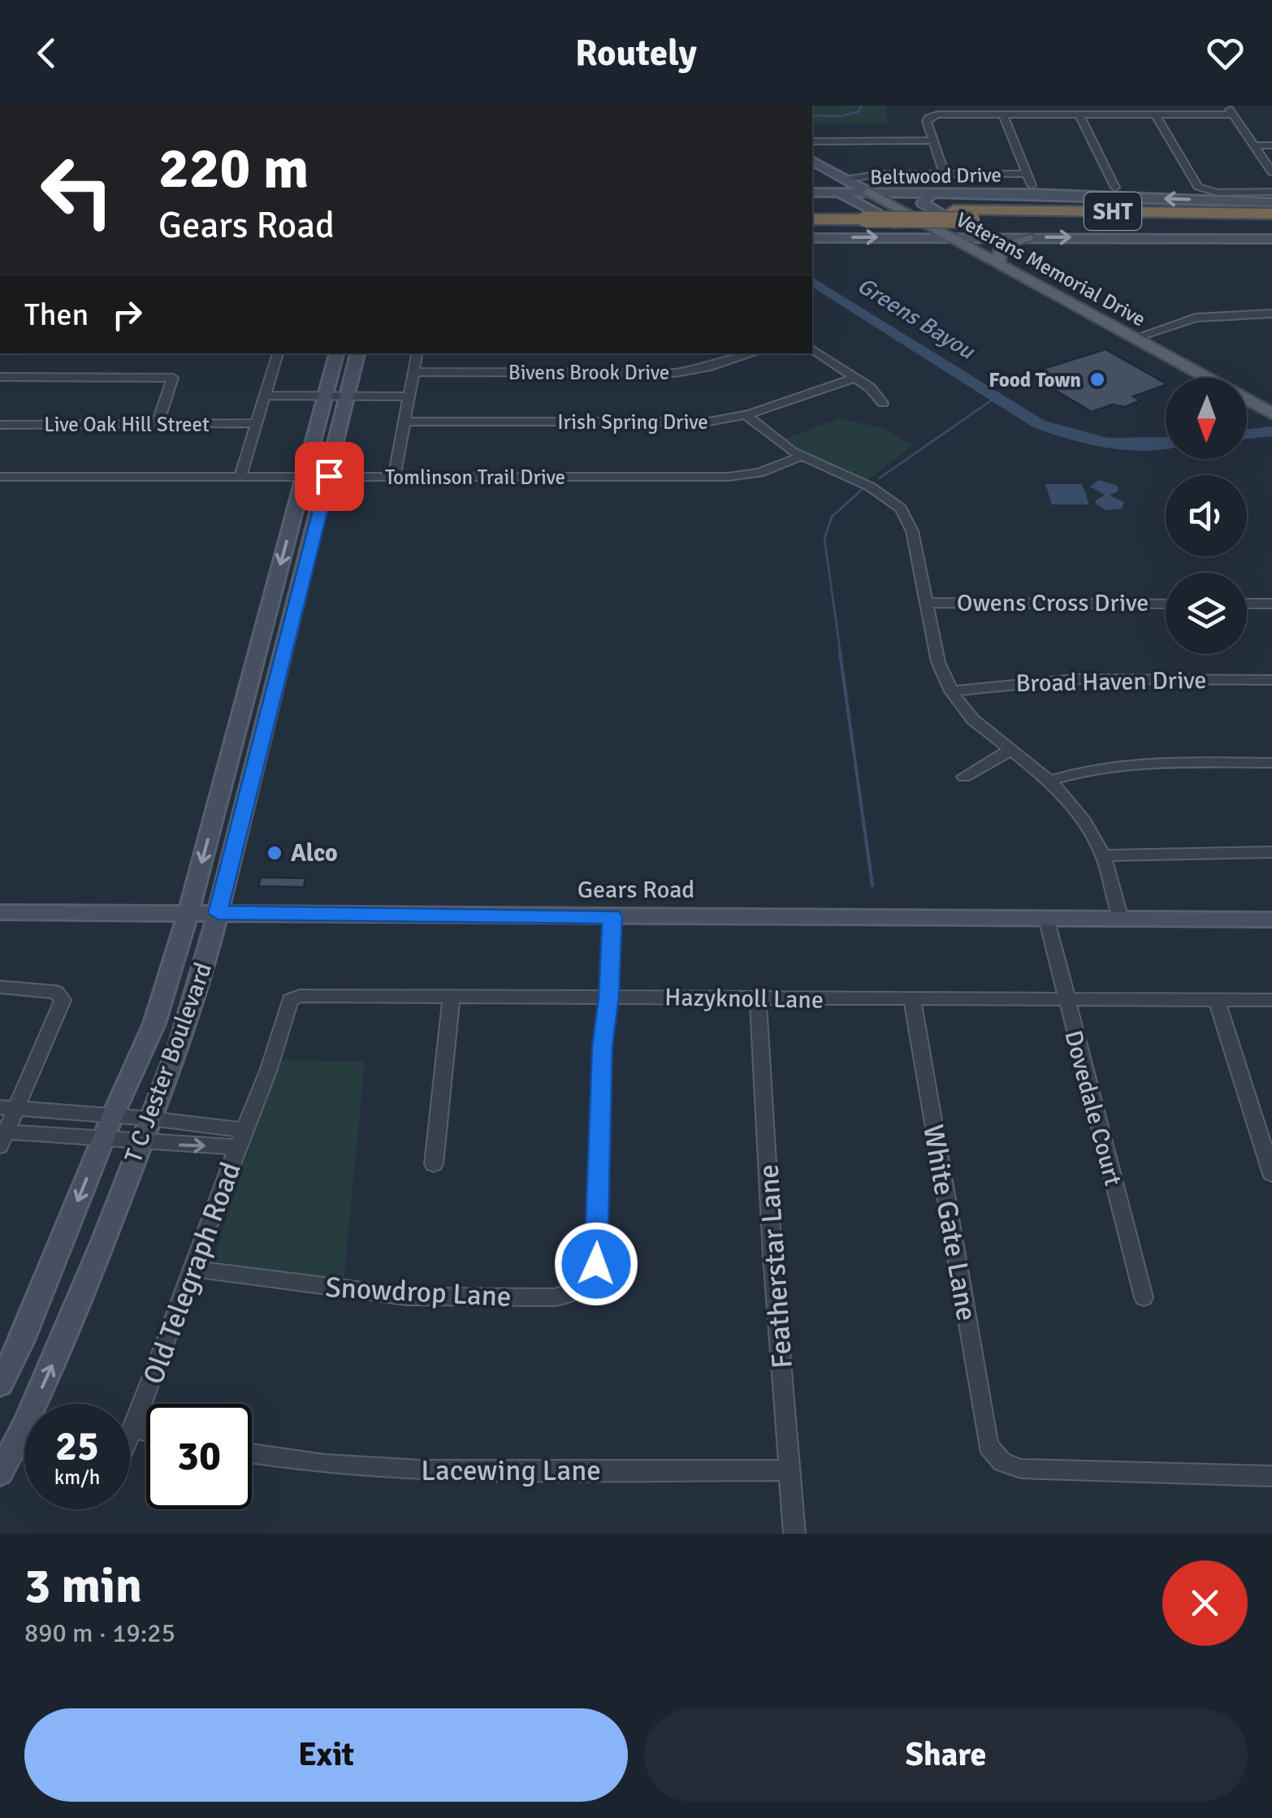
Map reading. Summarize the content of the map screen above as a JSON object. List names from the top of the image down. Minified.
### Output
{"streets":{"highway":["SHT"],"main road":["Veterans Memorial Drive","Gears Road","T C Jester Boulevard"],"street":["Beltwood Drive","Bivens Brook Drive","Irish Spring Drive","Live Oak Hill Street","Tomlinson Trail Drive","Owens Cross Drive","Broad Haven Drive","Hazyknoll Lane","Dovedale Court","White Gate Lane","Featherstar Lane","Old Telegraph Road","Snowdrop Lane","Lacewing Lane"]},"crossings":[["Beltwood Drive","Veterans Memorial Drive"],["Tomlinson Trail Drive","T C Jester Boulevard"],["Gears Road","T C Jester Boulevard"],["Gears Road","Dovedale Court"],["Hazyknoll Lane","Dovedale Court"],["Hazyknoll Lane","White Gate Lane"],["Hazyknoll Lane","Featherstar Lane"],["Hazyknoll Lane","Old Telegraph Road"],["Hazyknoll Lane","Snowdrop Lane"],["Featherstar Lane","Lacewing Lane"],["Old Telegraph Road","Snowdrop Lane"]],"water":["Greens Bayou"],"places":["Food Town","Alco"],"north":"bottom","page":{"header":"Routely","turn":["220 m","Gears Road"],"then":"Then","speed":"25 km/h","limit":"30","heading":["3 min","890 m · 19:25"],"buttons":["Exit","Share"]}}
